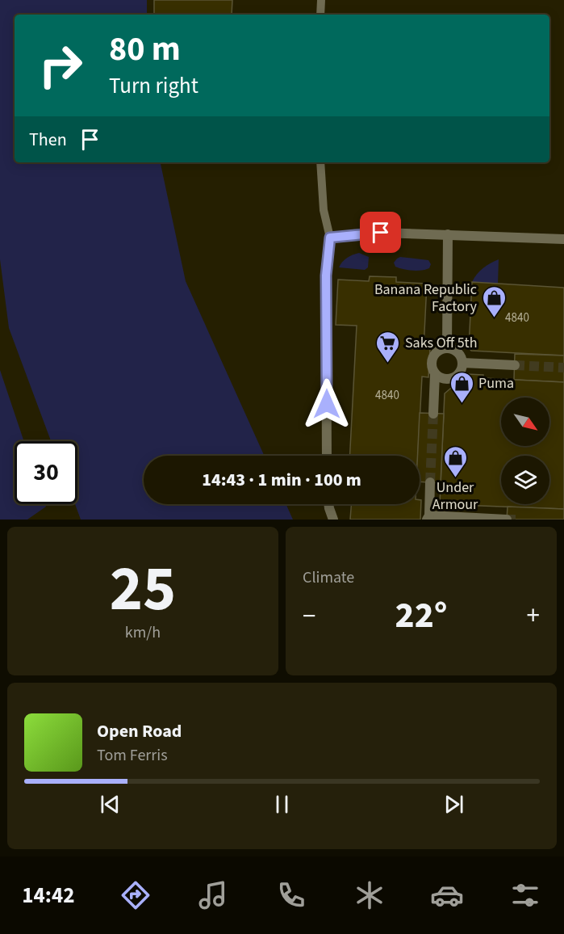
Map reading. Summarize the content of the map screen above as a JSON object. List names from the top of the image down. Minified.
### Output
{"places":{"shop":["Banana Republic Factory","Puma","Under Armour"],"supermarket":["Saks Off 5th"]},"house_numbers":["4840","4840"],"north":"bottom right","page":{"turn":["80 m","Turn right"],"then":"Then","limit":"30","trip":"14:43 · 1 min · 100 m","tile":[["25","km/h"],"Climate"],"heat":["−","22°","+"],"song":["Open Road","Tom Ferris"],"tabs":"14:42"}}
